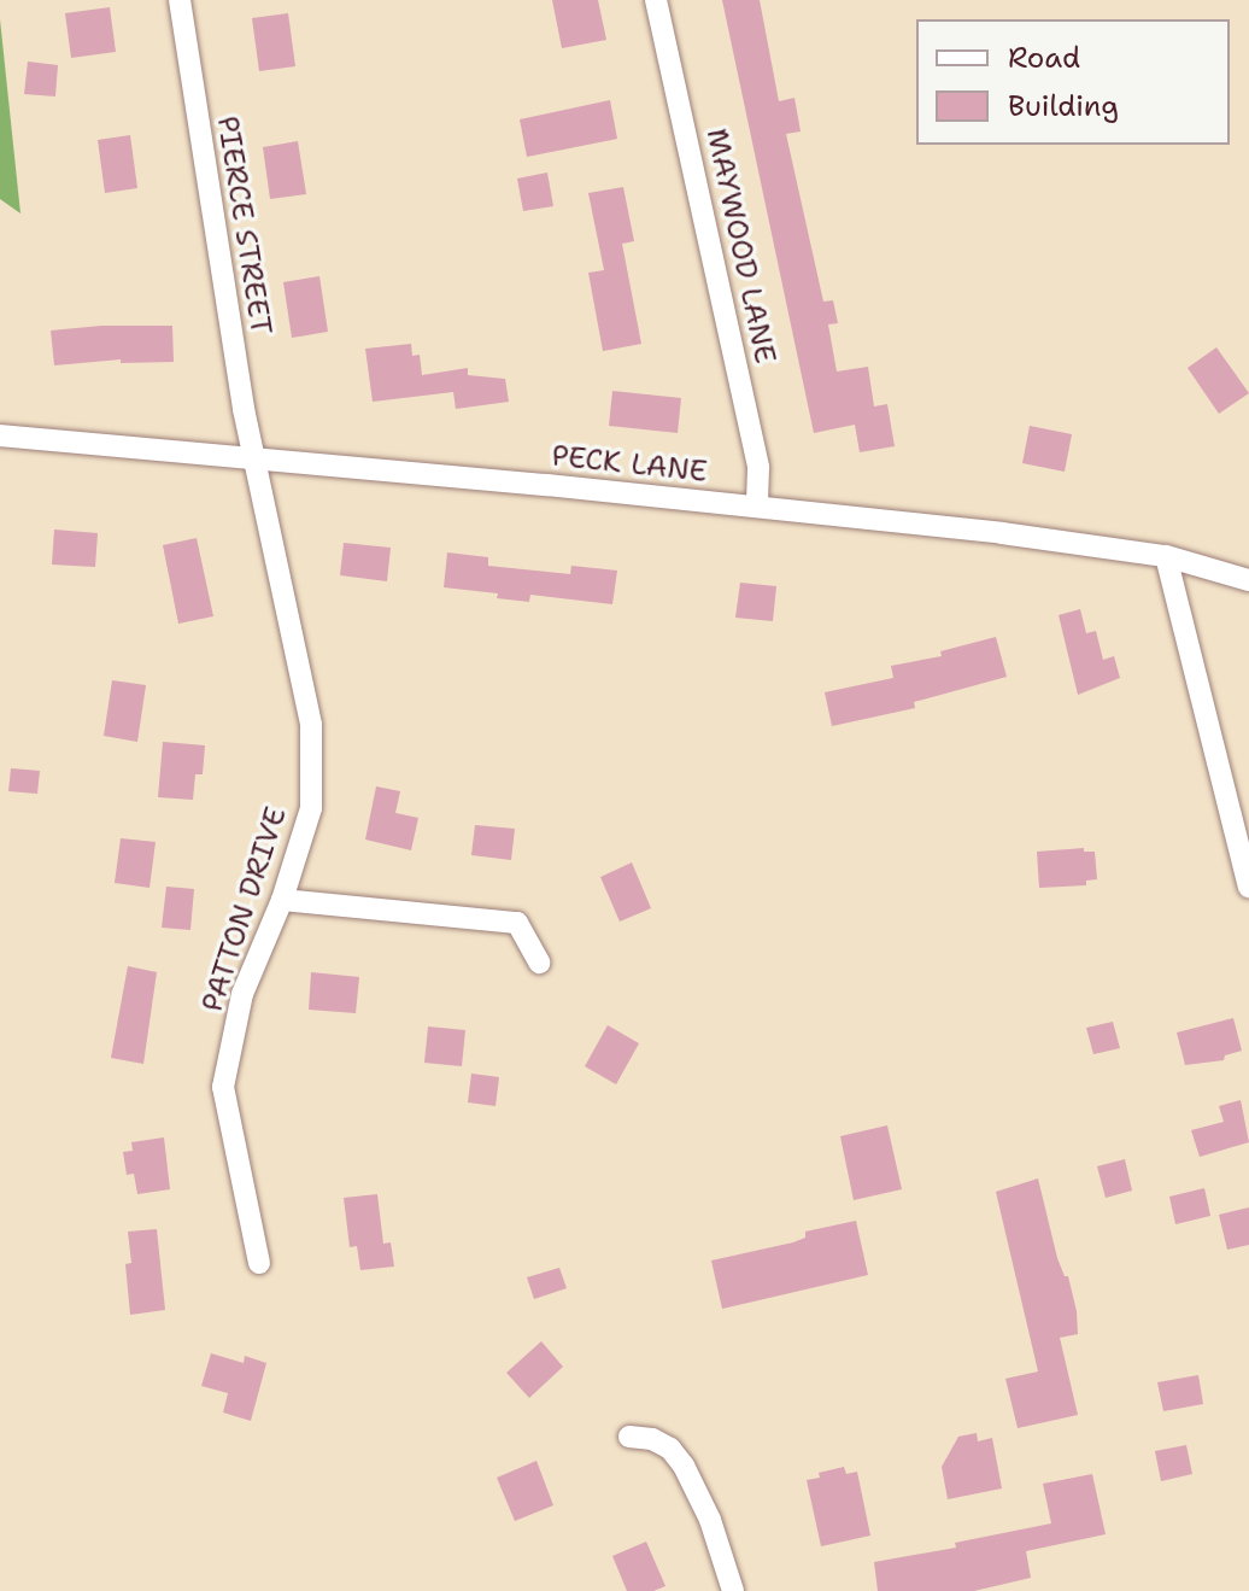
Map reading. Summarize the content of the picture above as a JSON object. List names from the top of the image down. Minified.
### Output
{"streets":{"street":["PIERCE STREET","MAYWOOD LANE","PECK LANE","PATTON DRIVE"]},"crossings":[["PIERCE STREET","PECK LANE"],["PIERCE STREET","PATTON DRIVE"],["MAYWOOD LANE","PECK LANE"],["PECK LANE","PATTON DRIVE"]],"legend":["Road","Building"]}
